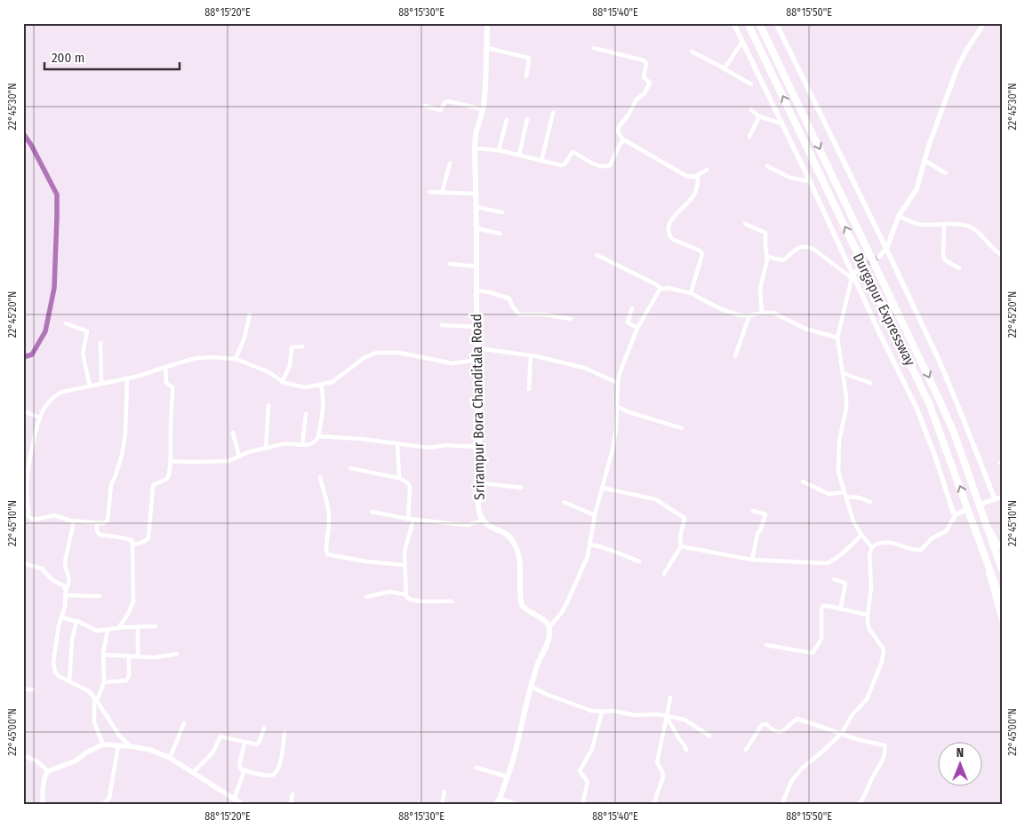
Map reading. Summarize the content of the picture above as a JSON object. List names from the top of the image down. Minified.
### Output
{"streets":{"highway":["Durgapur Expressway"],"main road":["Srirampur Bora Chanditala Road"]},"scale_bar":"200 m","north":"top","coordinates":["88°15'20\"E","88°15'30\"E","88°15'40\"E","88°15'50\"E","22°45'30\"N","22°45'20\"N","22°45'10\"N","22°45'00\"N"]}
